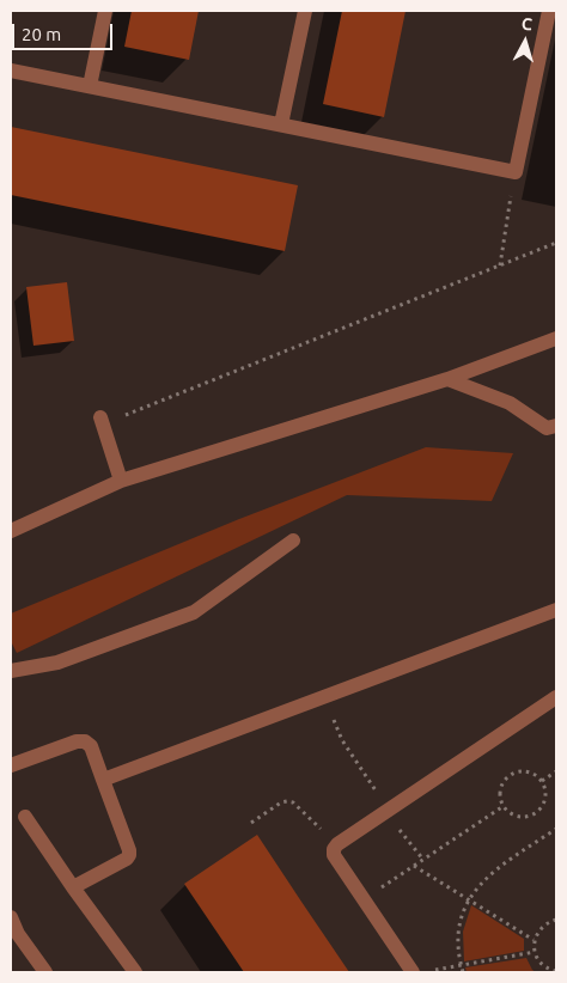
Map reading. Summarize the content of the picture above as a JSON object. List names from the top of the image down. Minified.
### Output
{"scale_bar":"20 m","north":"top"}
